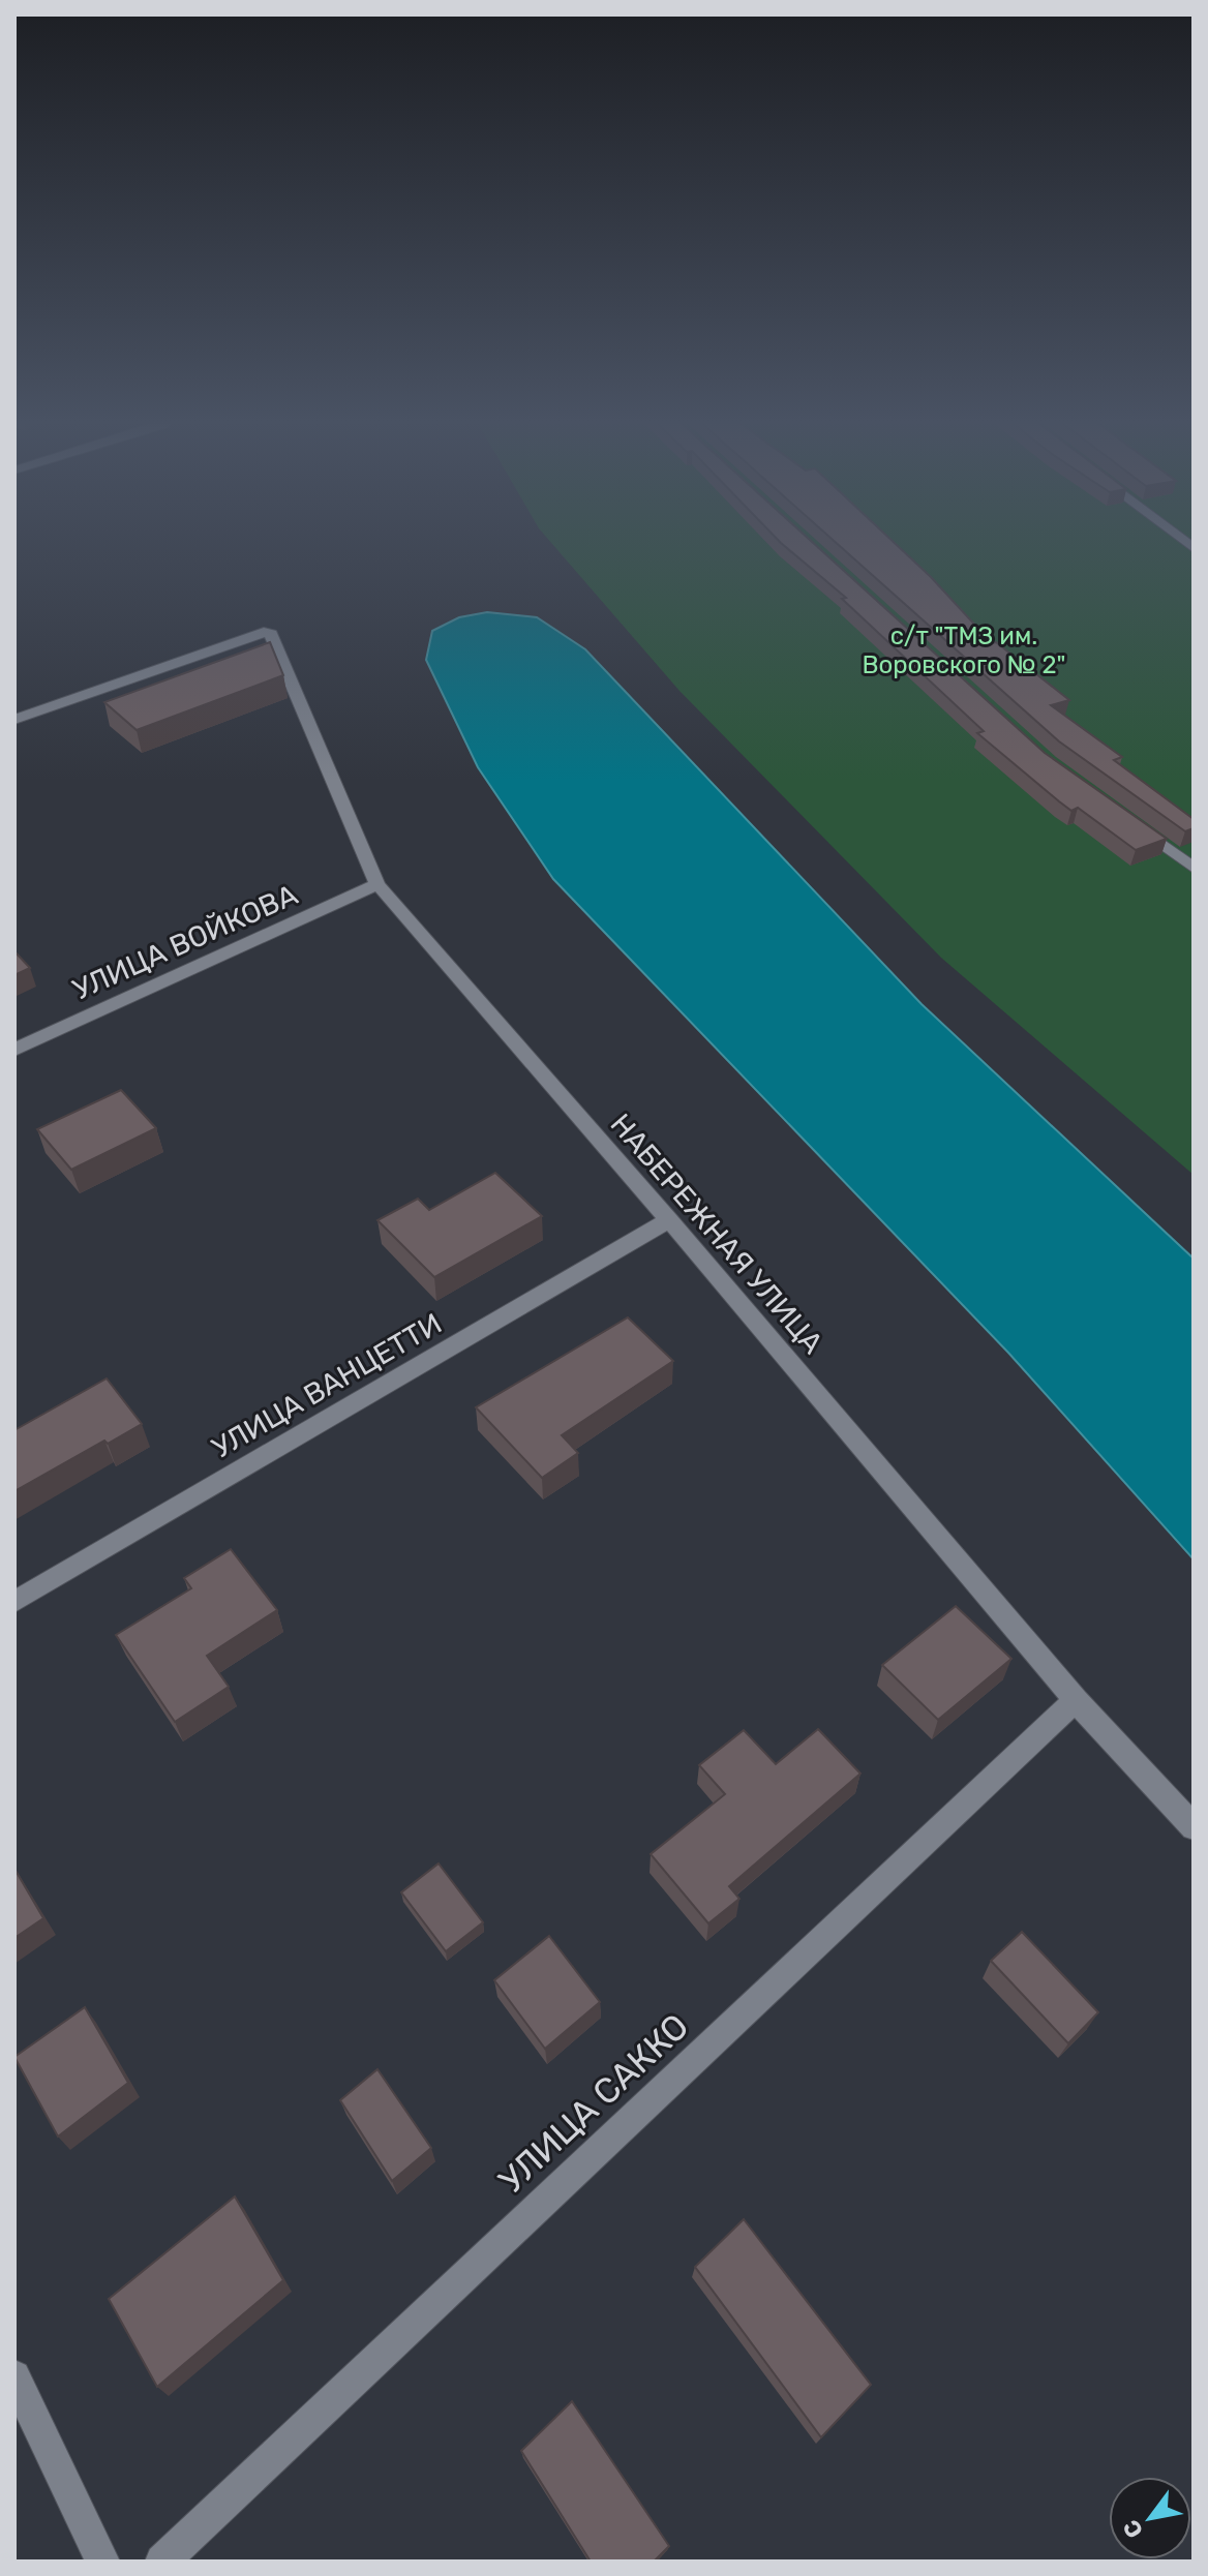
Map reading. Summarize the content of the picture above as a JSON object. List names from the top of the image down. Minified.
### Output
{"streets":{"street":["УЛИЦА ВОЙКОВА","НАБЕРЕЖНАЯ УЛИЦА","УЛИЦА ВАНЦЕТТИ","УЛИЦА САККО"]},"crossings":[["УЛИЦА ВОЙКОВА","НАБЕРЕЖНАЯ УЛИЦА"],["НАБЕРЕЖНАЯ УЛИЦА","УЛИЦА ВАНЦЕТТИ"],["НАБЕРЕЖНАЯ УЛИЦА","УЛИЦА САККО"]],"parks":["с/т \"ТМЗ им. Воровского № 2\""],"north":"bottom left"}
